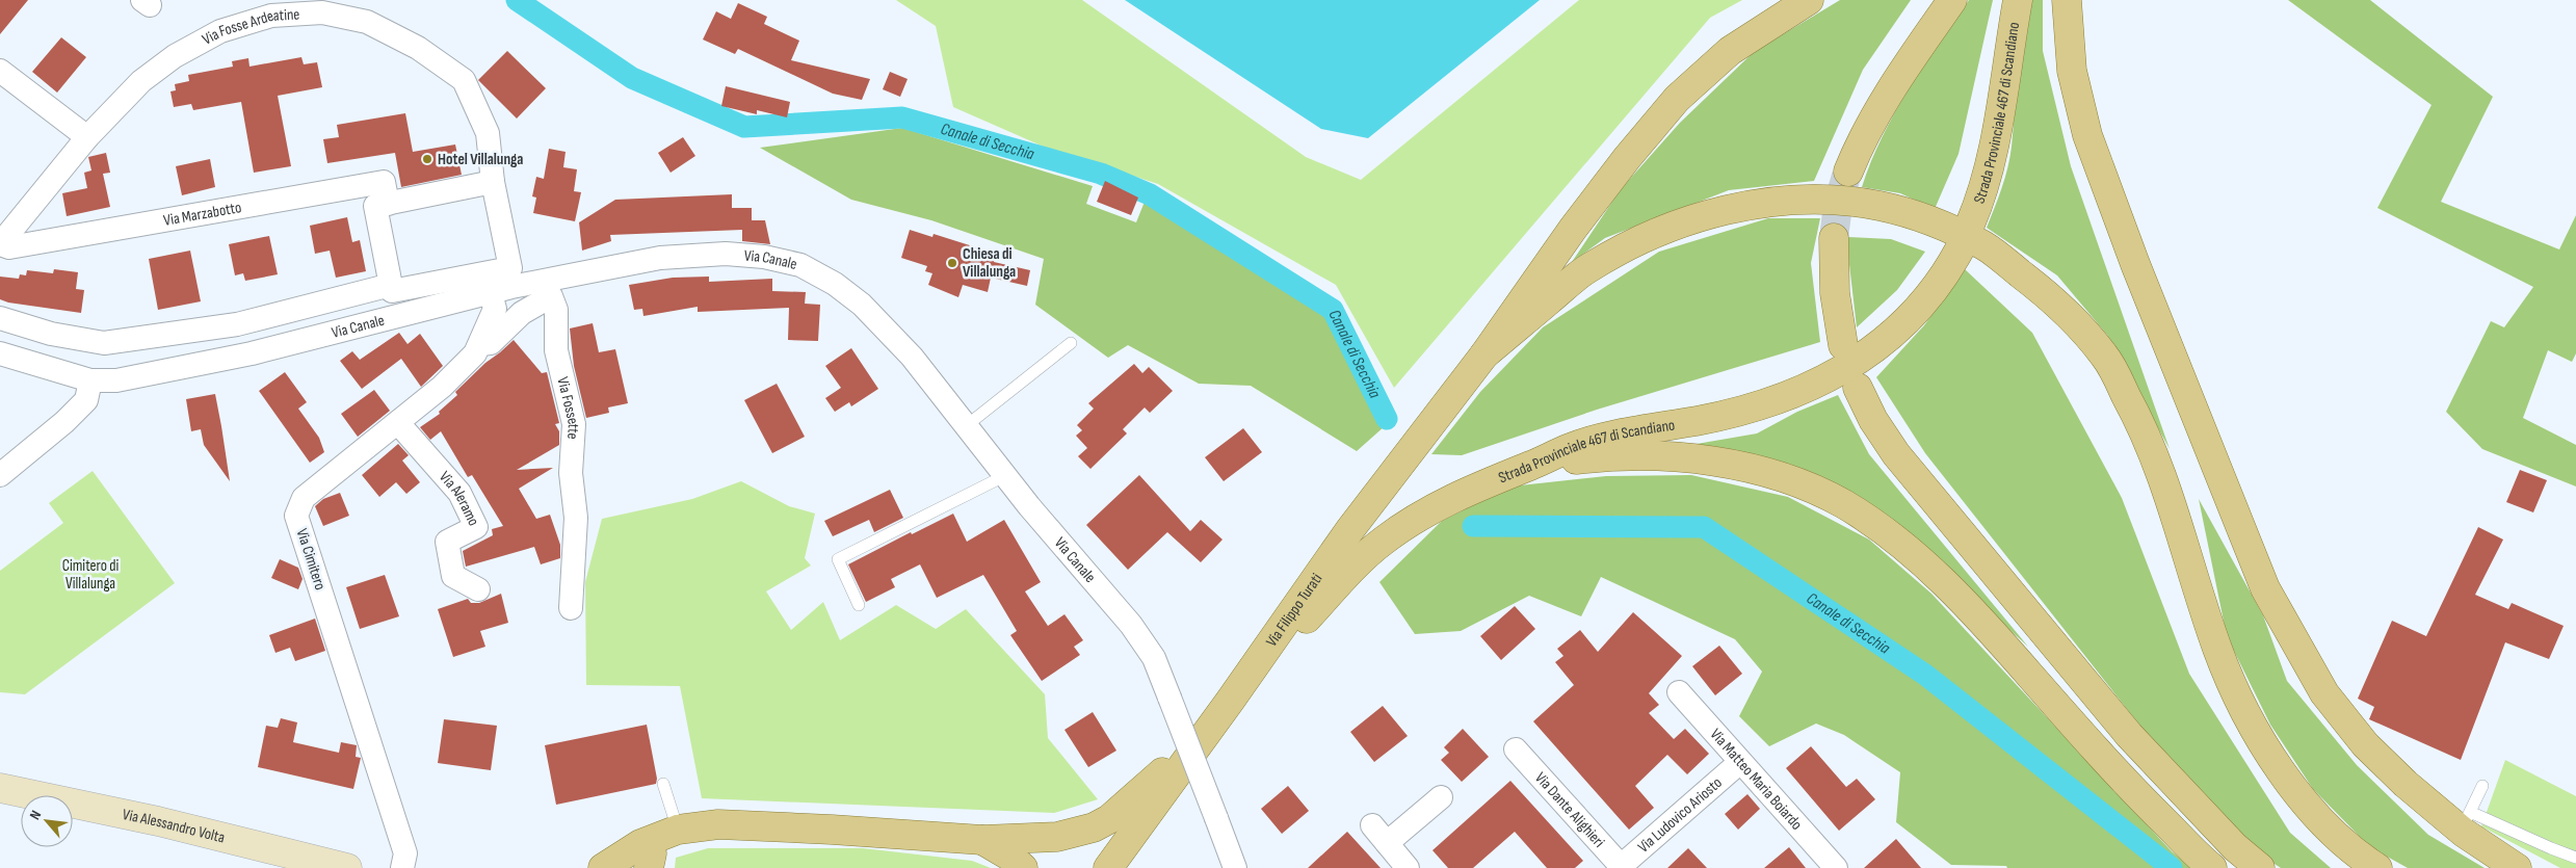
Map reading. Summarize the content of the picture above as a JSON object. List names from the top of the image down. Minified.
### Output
{"streets":{"main road":["Strada Provinciale 467 di Scandiano","Via Filippo Turati","Via Alessandro Volta"],"street":["Via Fosse Ardeatine","Via Marzabotto","Via Canale","Via Fossette","Via Aleramo","Via Cimitero","Via Matteo Maria Boiardo","Via Dante Alighieri","Via Ludovico Ariosto"]},"crossings":[["Via Fosse Ardeatine","Via Marzabotto"],["Via Fosse Ardeatine","Via Canale"],["Via Fosse Ardeatine","Via Cimitero"],["Strada Provinciale 467 di Scandiano","Via Filippo Turati"],["Via Canale","Via Cimitero"],["Via Fossette","Via Cimitero"],["Via Aleramo","Via Cimitero"],["Via Matteo Maria Boiardo","Via Ludovico Ariosto"],["Via Dante Alighieri","Via Ludovico Ariosto"]],"water":["Canale di Secchia"],"parks":["Cimitero di Villalunga"],"places":["Hotel Villalunga","Chiesa di Villalunga"],"north":"top left"}
